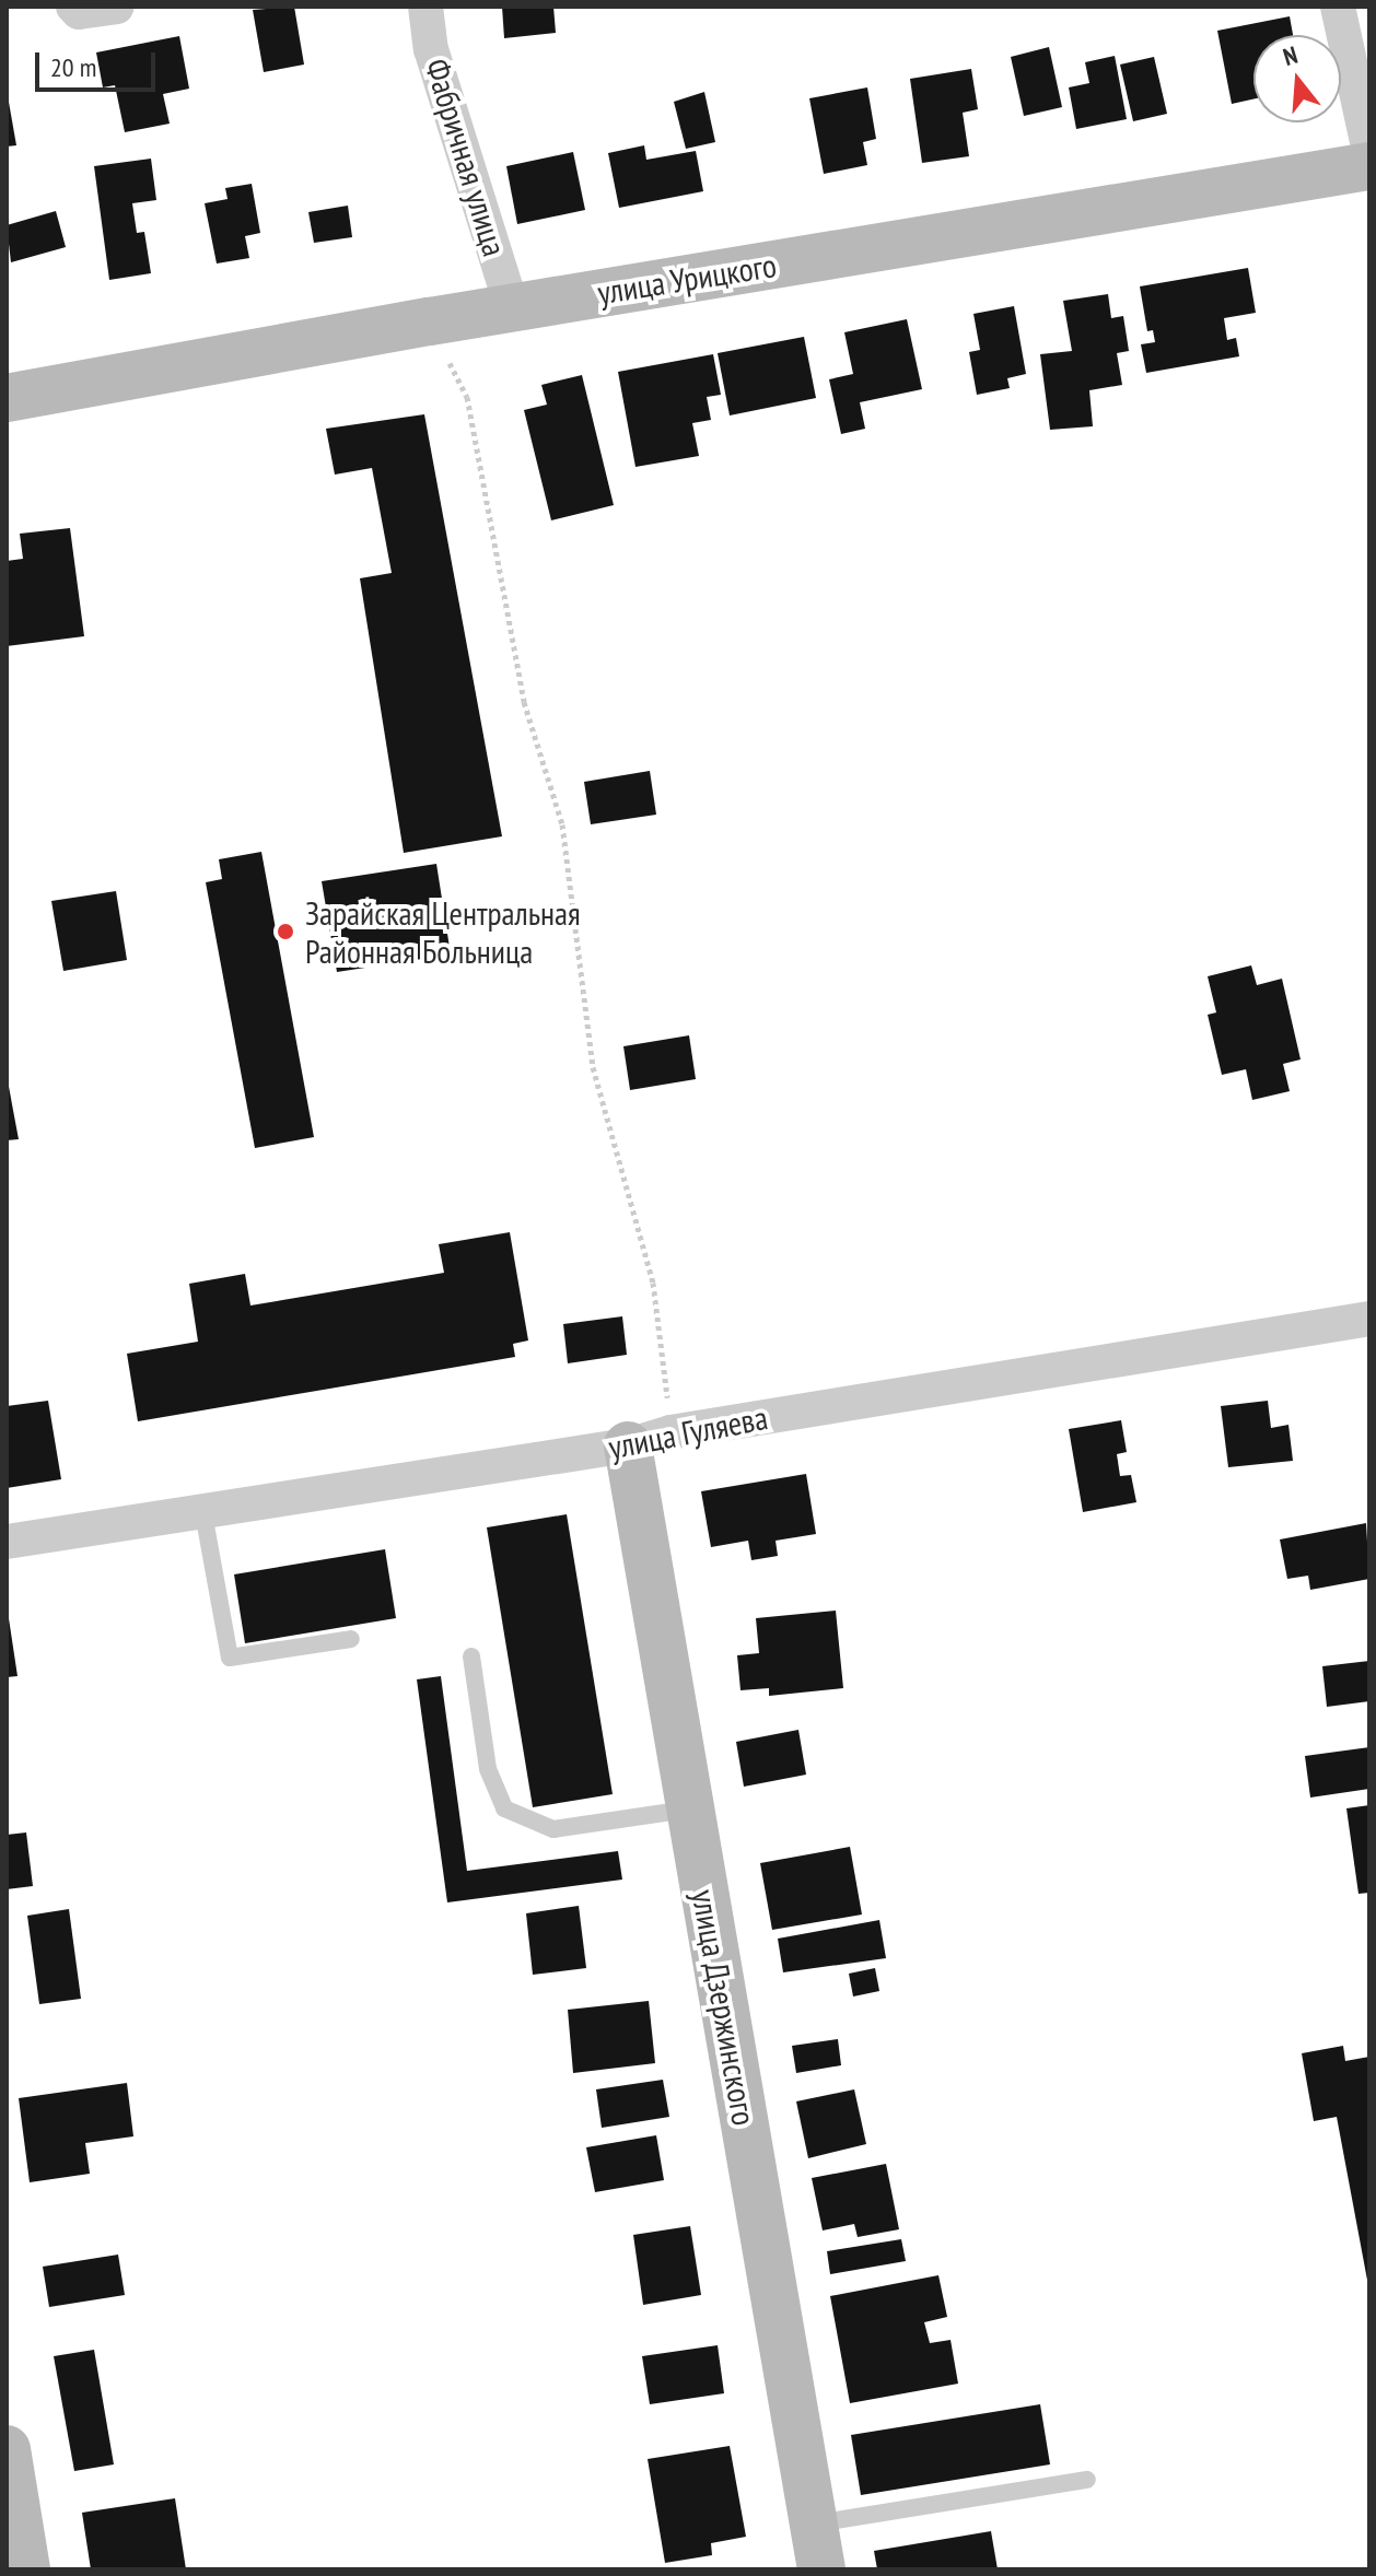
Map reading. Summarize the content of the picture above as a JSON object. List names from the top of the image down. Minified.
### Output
{"streets":{"main road":["улица Урицкого","улица Дзержинского"],"street":["Фабричная улица","улица Гуляева"]},"crossings":[["Фабричная улица","улица Урицкого"],["улица Гуляева","улица Дзержинского"]],"places":["Зарайская Центральная Районная Больница"],"scale_bar":"20 m","north":"top"}
